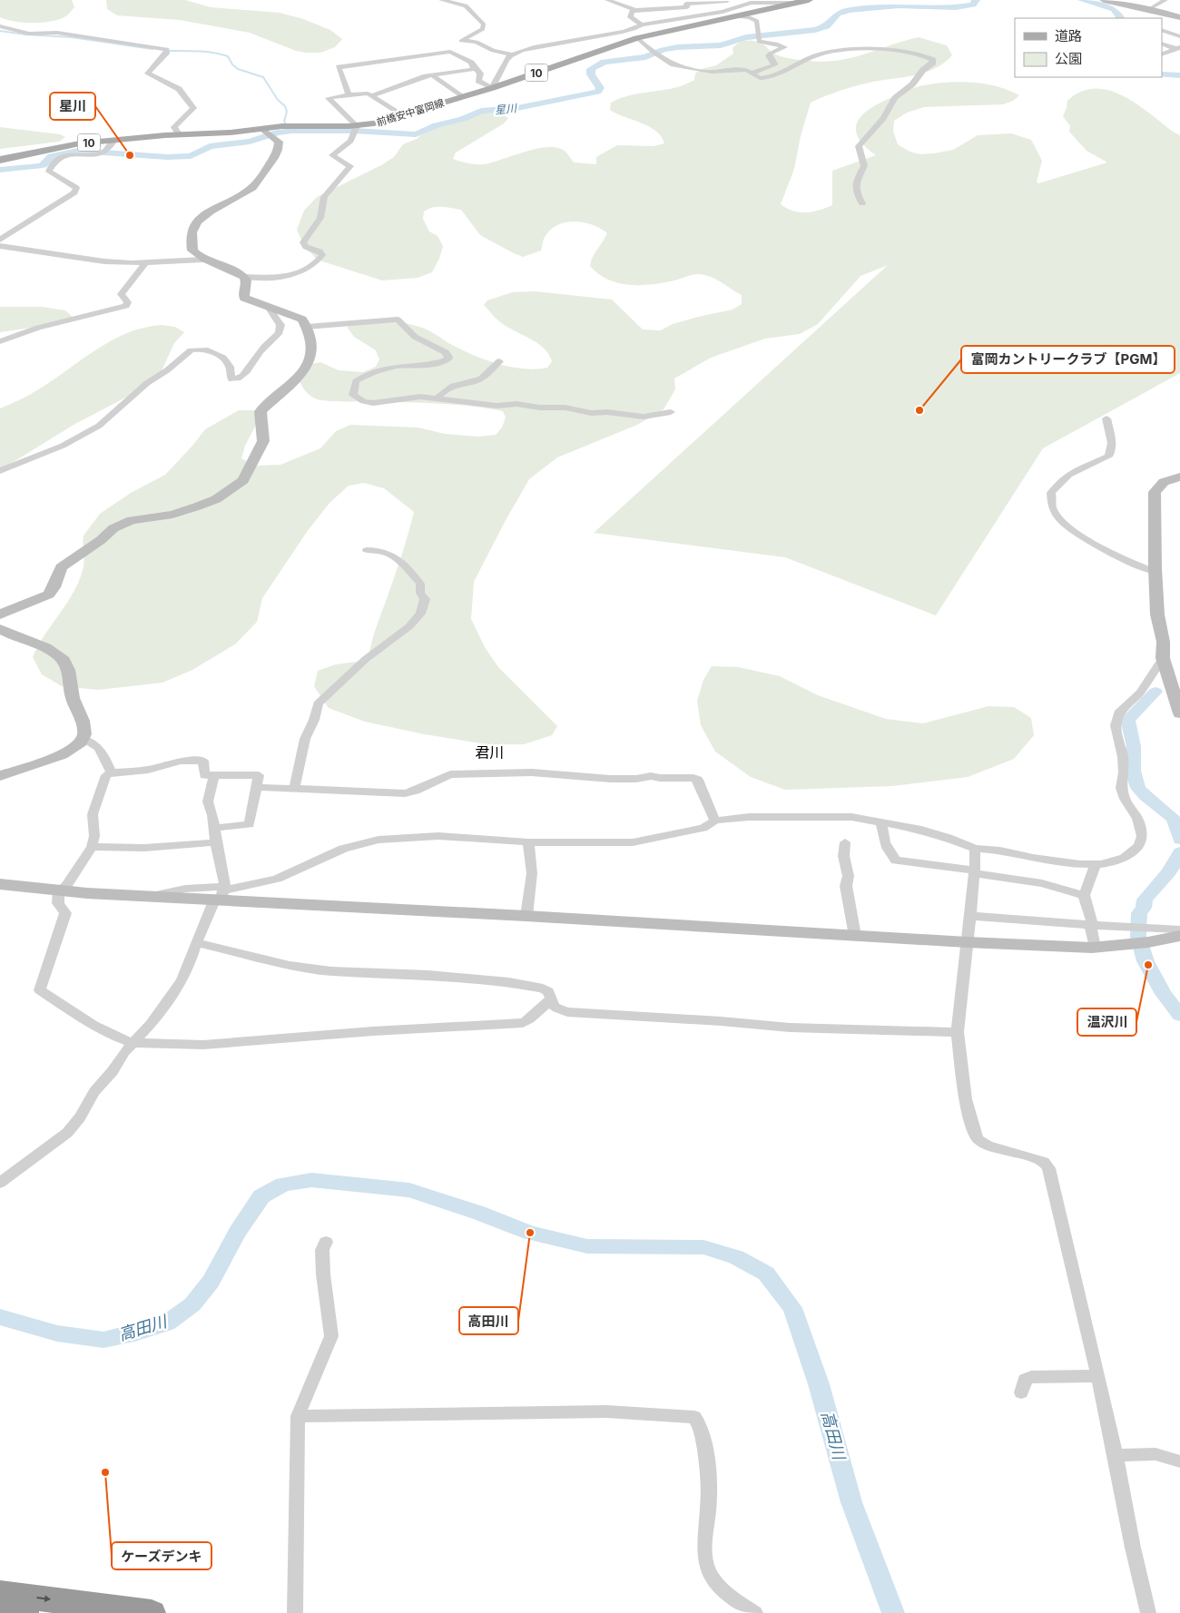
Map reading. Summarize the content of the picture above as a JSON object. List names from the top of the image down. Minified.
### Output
{"streets":{"main road":["10","前橋安中富岡線"]},"districts":["君川"],"water":["星川","高田川"],"places":["星川","富岡カントリークラブ【PGM】","温沢川","高田川","ケーズデンキ"],"legend":["道路","公園"]}
